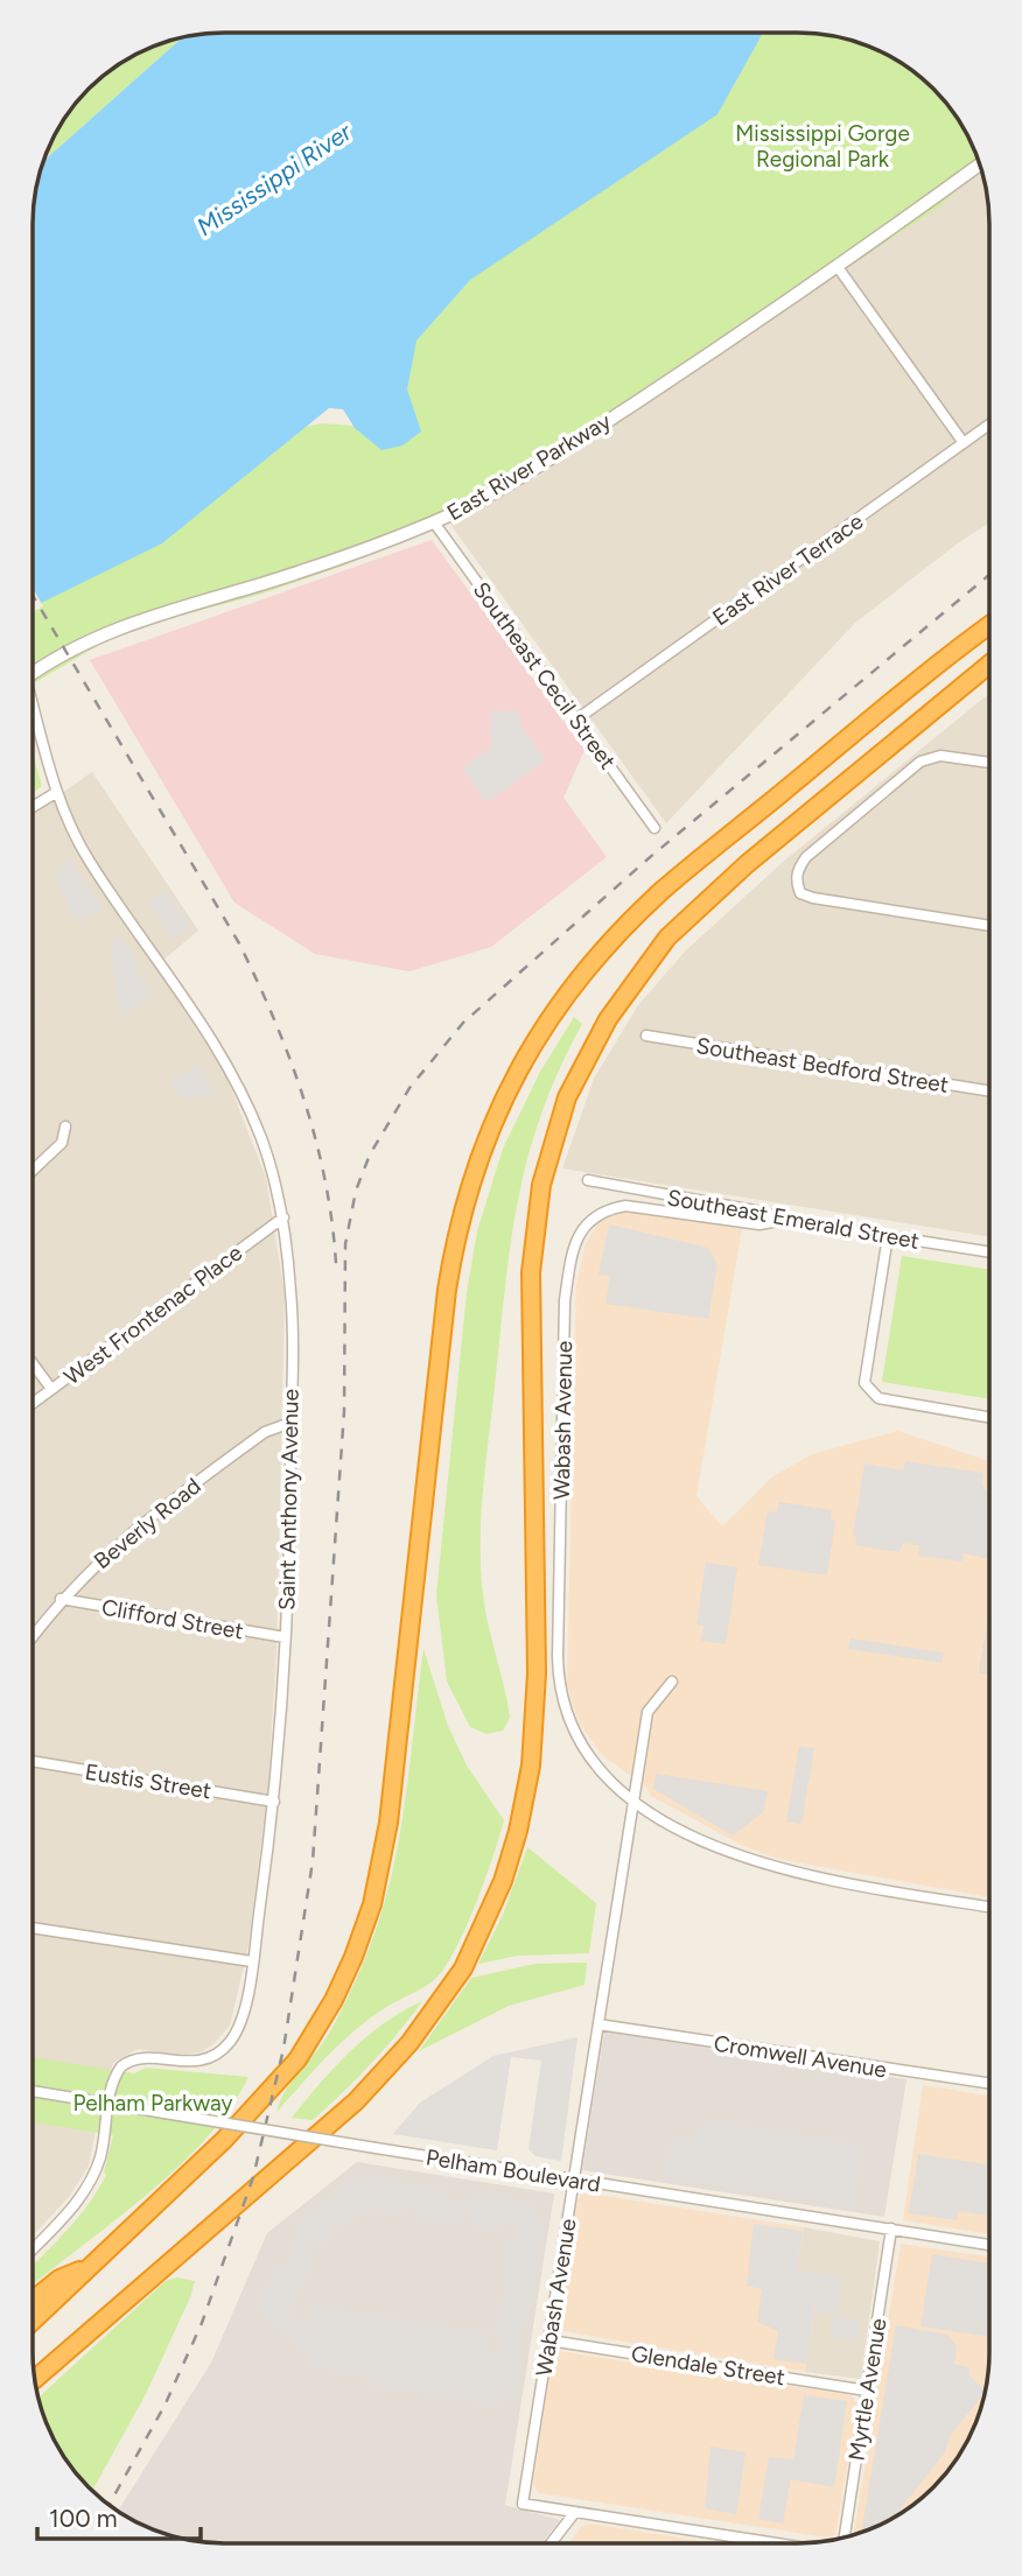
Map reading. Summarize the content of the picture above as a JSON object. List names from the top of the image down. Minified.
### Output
{"streets":{"street":["East River Parkway","East River Terrace","Southeast Cecil Street","Southeast Bedford Street","Southeast Emerald Street","West Frontenac Place","Wabash Avenue","Saint Anthony Avenue","Beverly Road","Clifford Street","Eustis Street","Cromwell Avenue","Pelham Boulevard","Glendale Street","Myrtle Avenue"]},"crossings":[["East River Parkway","Southeast Cecil Street"],["East River Terrace","Southeast Cecil Street"],["Southeast Emerald Street","Wabash Avenue"],["West Frontenac Place","Saint Anthony Avenue"],["Wabash Avenue","Cromwell Avenue"],["Wabash Avenue","Pelham Boulevard"],["Wabash Avenue","Glendale Street"],["Saint Anthony Avenue","Beverly Road"],["Saint Anthony Avenue","Clifford Street"],["Saint Anthony Avenue","Eustis Street"],["Saint Anthony Avenue","Pelham Boulevard"],["Beverly Road","Clifford Street"],["Pelham Boulevard","Myrtle Avenue"],["Glendale Street","Myrtle Avenue"]],"water":["Mississippi River"],"parks":["Mississippi Gorge Regional Park","Pelham Parkway"],"scale_bar":"100 m"}
